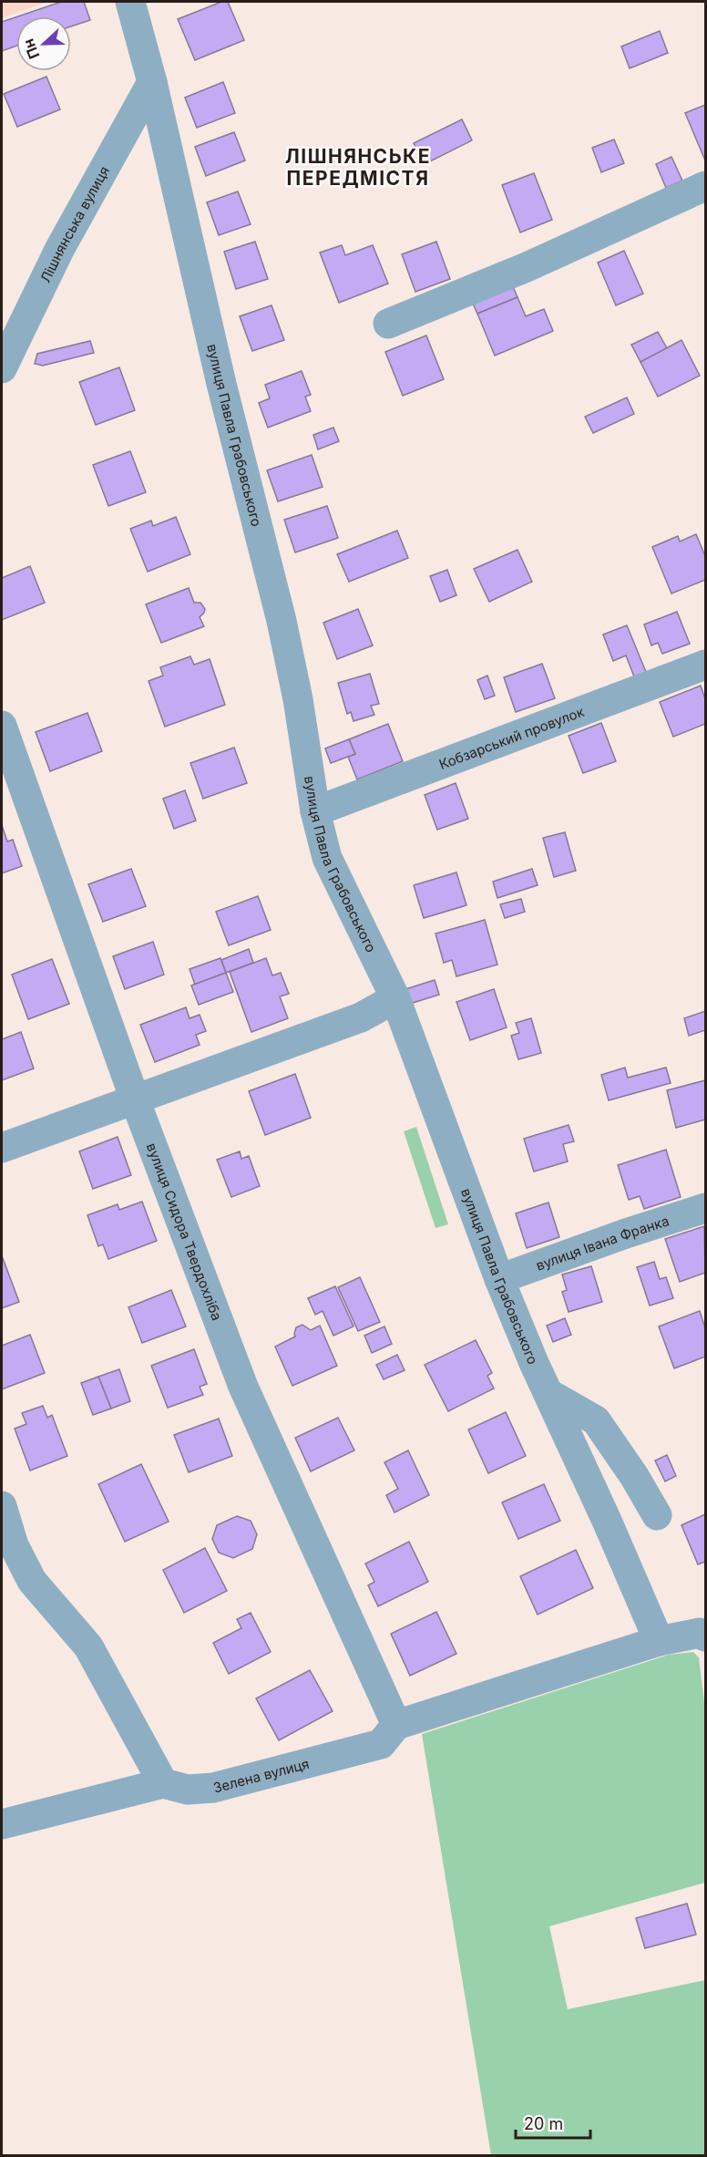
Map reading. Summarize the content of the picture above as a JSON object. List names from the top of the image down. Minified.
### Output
{"streets":{"street":["Лішнянська вулиця","вулиця Павла Грабовського","Кобзарський провулок","вулиця Сидора Твердохліба","вулиця Івана Франка","Зелена вулиця"]},"crossings":[["Лішнянська вулиця","вулиця Павла Грабовського"],["вулиця Павла Грабовського","Кобзарський провулок"],["вулиця Павла Грабовського","вулиця Івана Франка"],["вулиця Павла Грабовського","Зелена вулиця"],["вулиця Сидора Твердохліба","Зелена вулиця"]],"districts":["ЛІШНЯНСЬКЕ ПЕРЕДМІСТЯ"],"scale_bar":"20 m","north":"left"}
